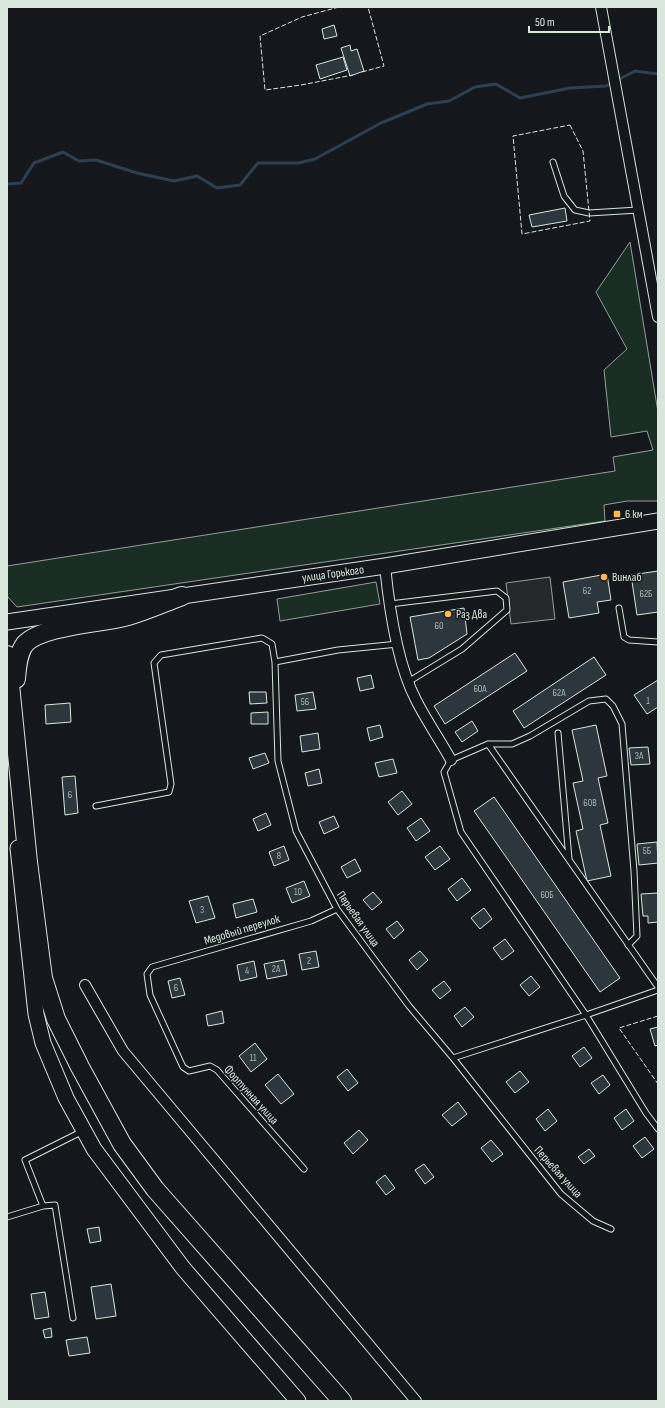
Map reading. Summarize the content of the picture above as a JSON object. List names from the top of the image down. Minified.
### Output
{"streets":{"main road":["улица Горького"],"lane":["Перьевая улица","Медовый переулок","Фортунная улица"]},"crossings":[["Перьевая улица","Медовый переулок"],["Медовый переулок","Фортунная улица"]],"places":{"transit":["6 км"],"other":["Винлаб","Раз Два"]},"house_numbers":["62","62Б","60","60А","62А","1","56","3А","6","60В","5Б","8","10","60Б","3","2","2А","4","6","11"],"scale_bar":"50 m"}
